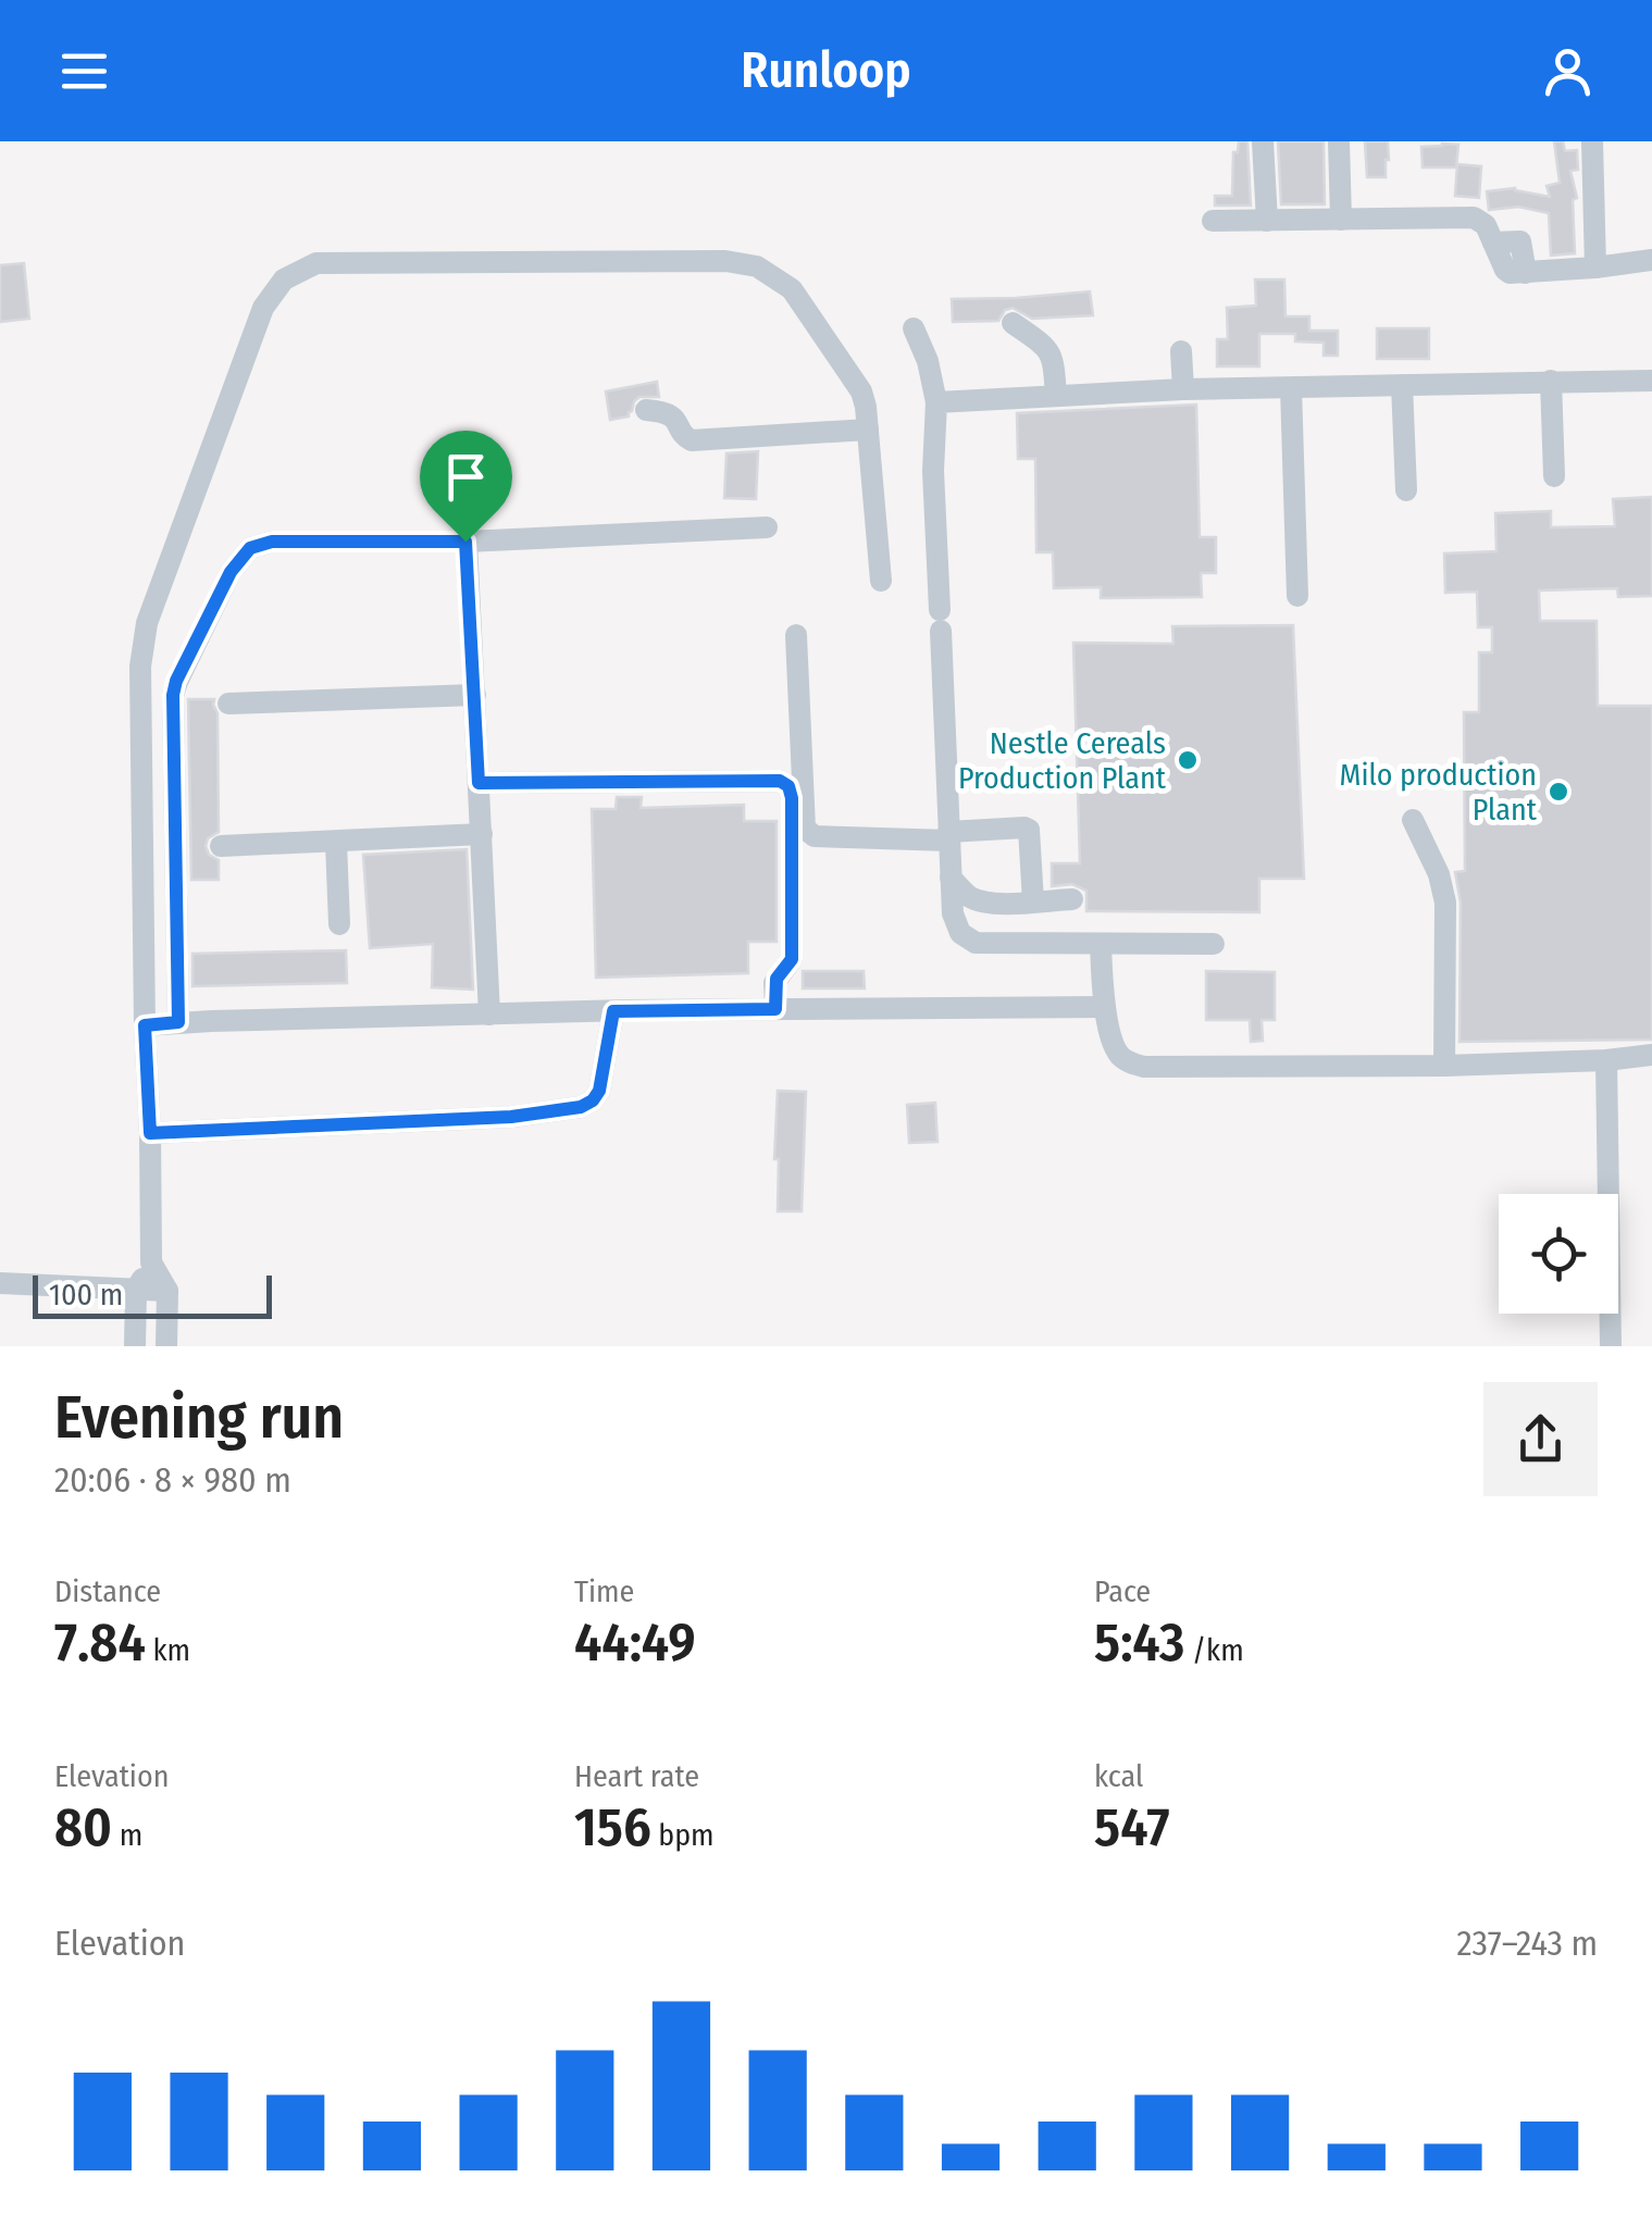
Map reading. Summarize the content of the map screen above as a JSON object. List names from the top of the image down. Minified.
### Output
{"places":["Nestle Cereals Production Plant","Milo production Plant"],"scale_bar":"100 m","page":{"header":"Runloop","scale":"100 m","heading":["Evening run","20:06 · 8 × 980 m"],"stats":[["Distance","7.84 km"],["Time","44:49"],["Pace","5:43 /km"],["Elevation","80 m"],["Heart rate","156 bpm"],["kcal","547"]],"chart":["Elevation","237–243 m"]}}
